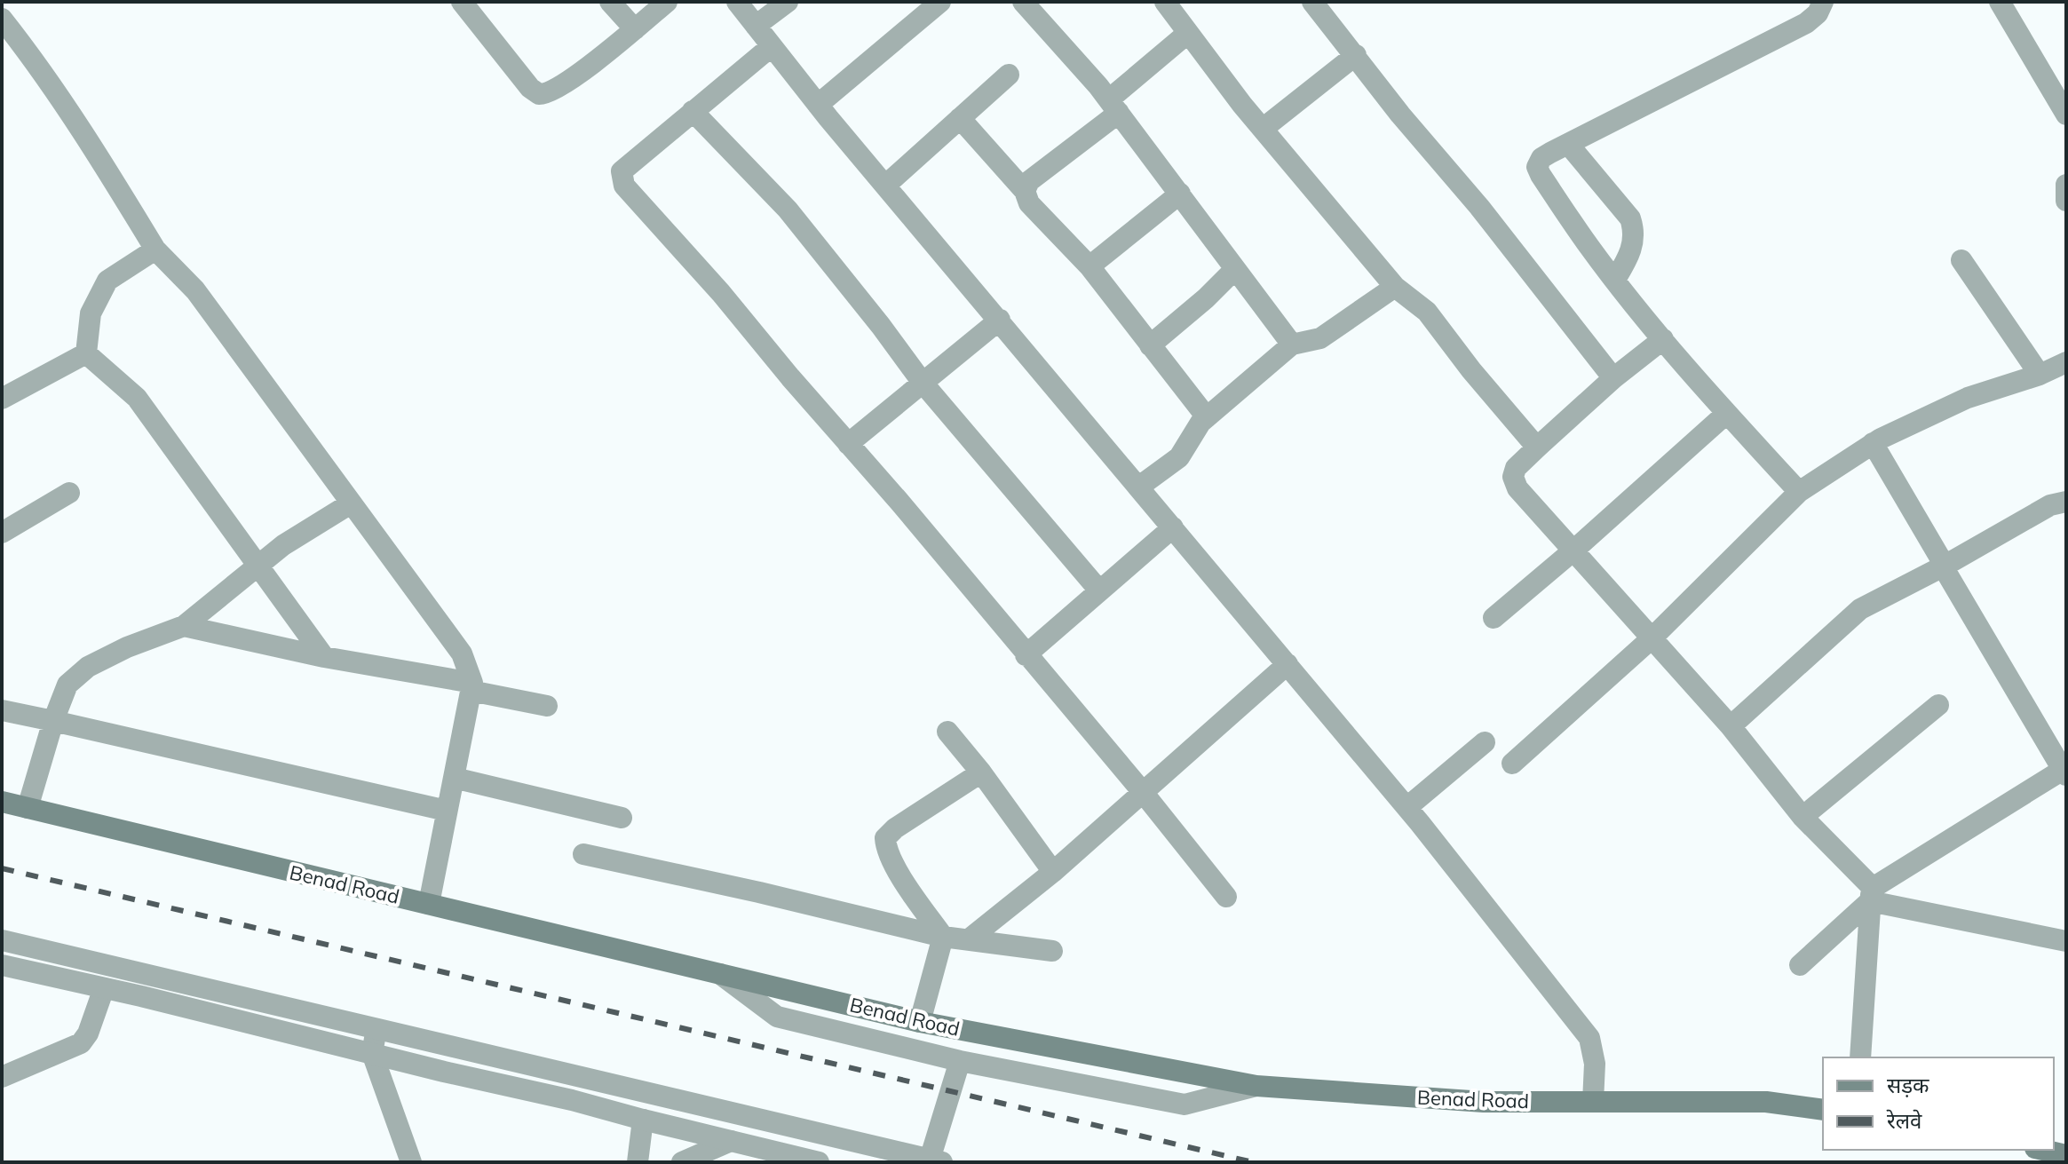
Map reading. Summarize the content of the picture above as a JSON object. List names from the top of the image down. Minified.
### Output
{"streets":{"main road":["Benad Road"]},"legend":["सड़क","रेलवे"]}
